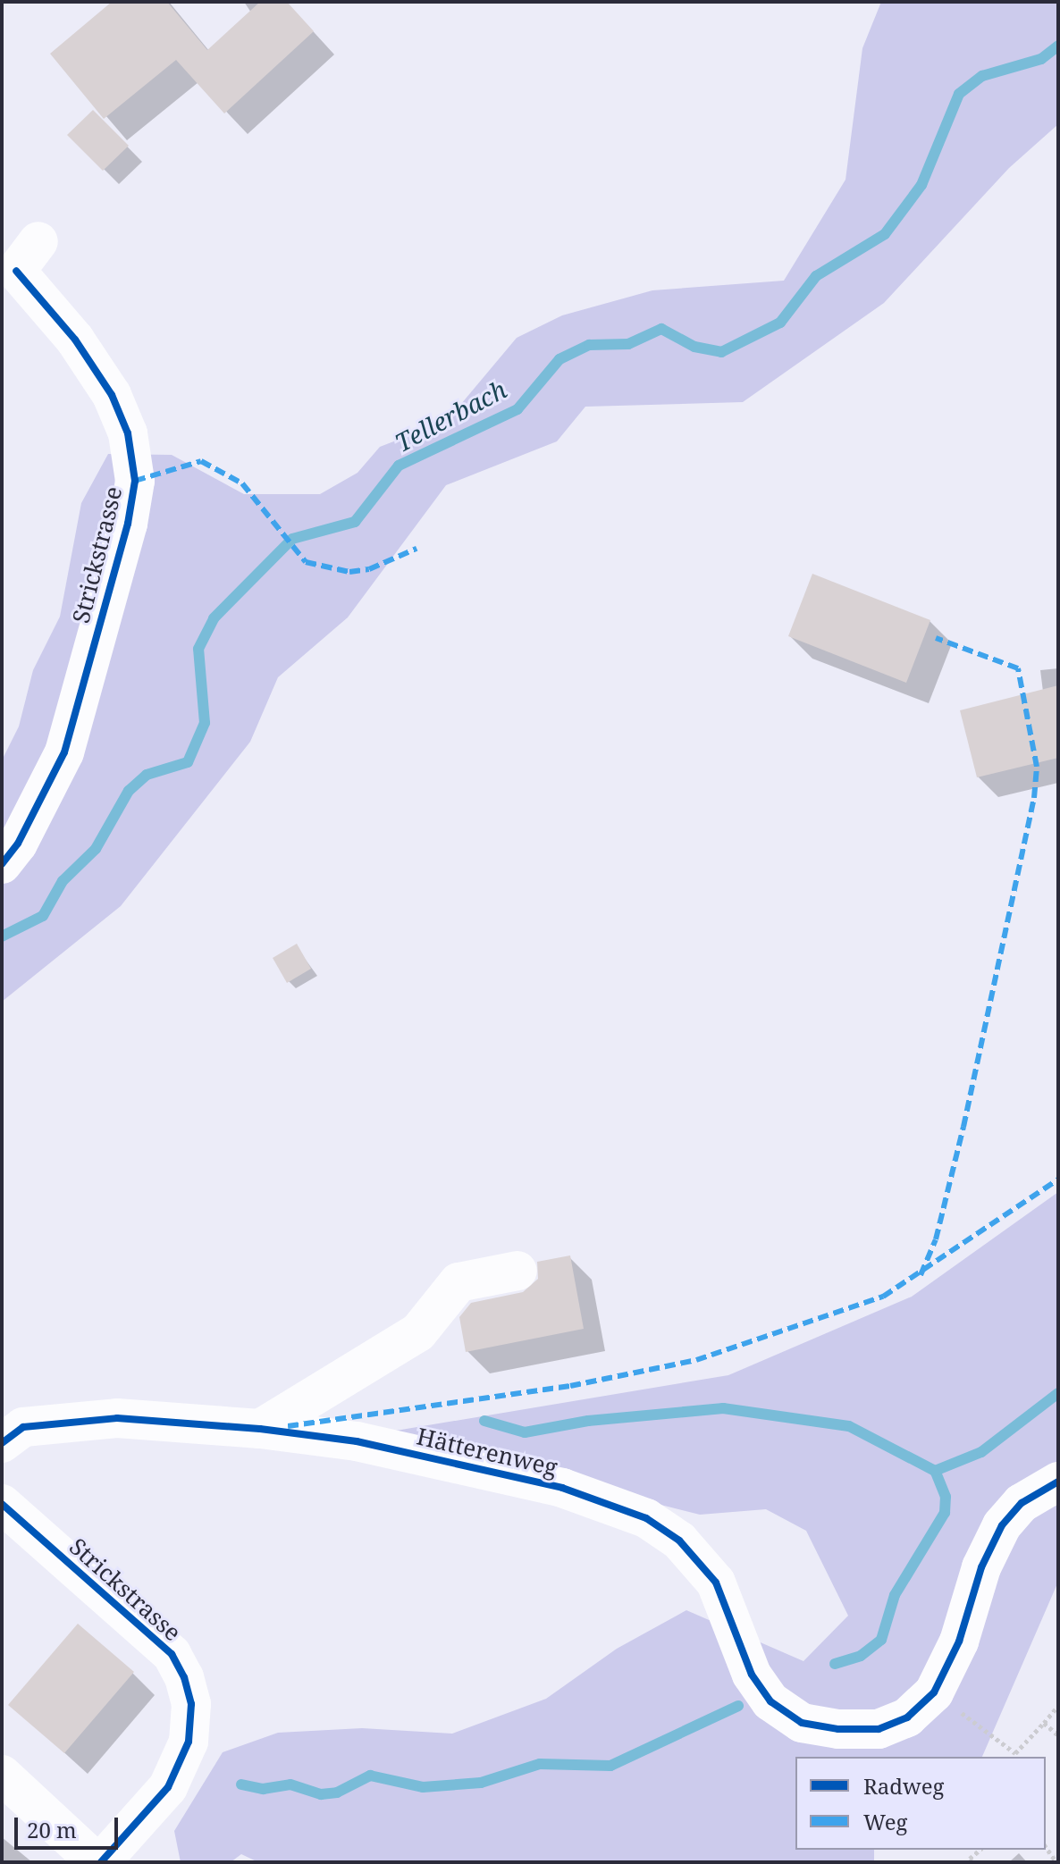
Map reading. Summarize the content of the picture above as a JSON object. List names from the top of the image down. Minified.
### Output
{"streets":{"street":["Strickstrasse","Hätterenweg"]},"water":["Tellerbach"],"legend":["Radweg","Weg"],"scale_bar":"20 m"}
